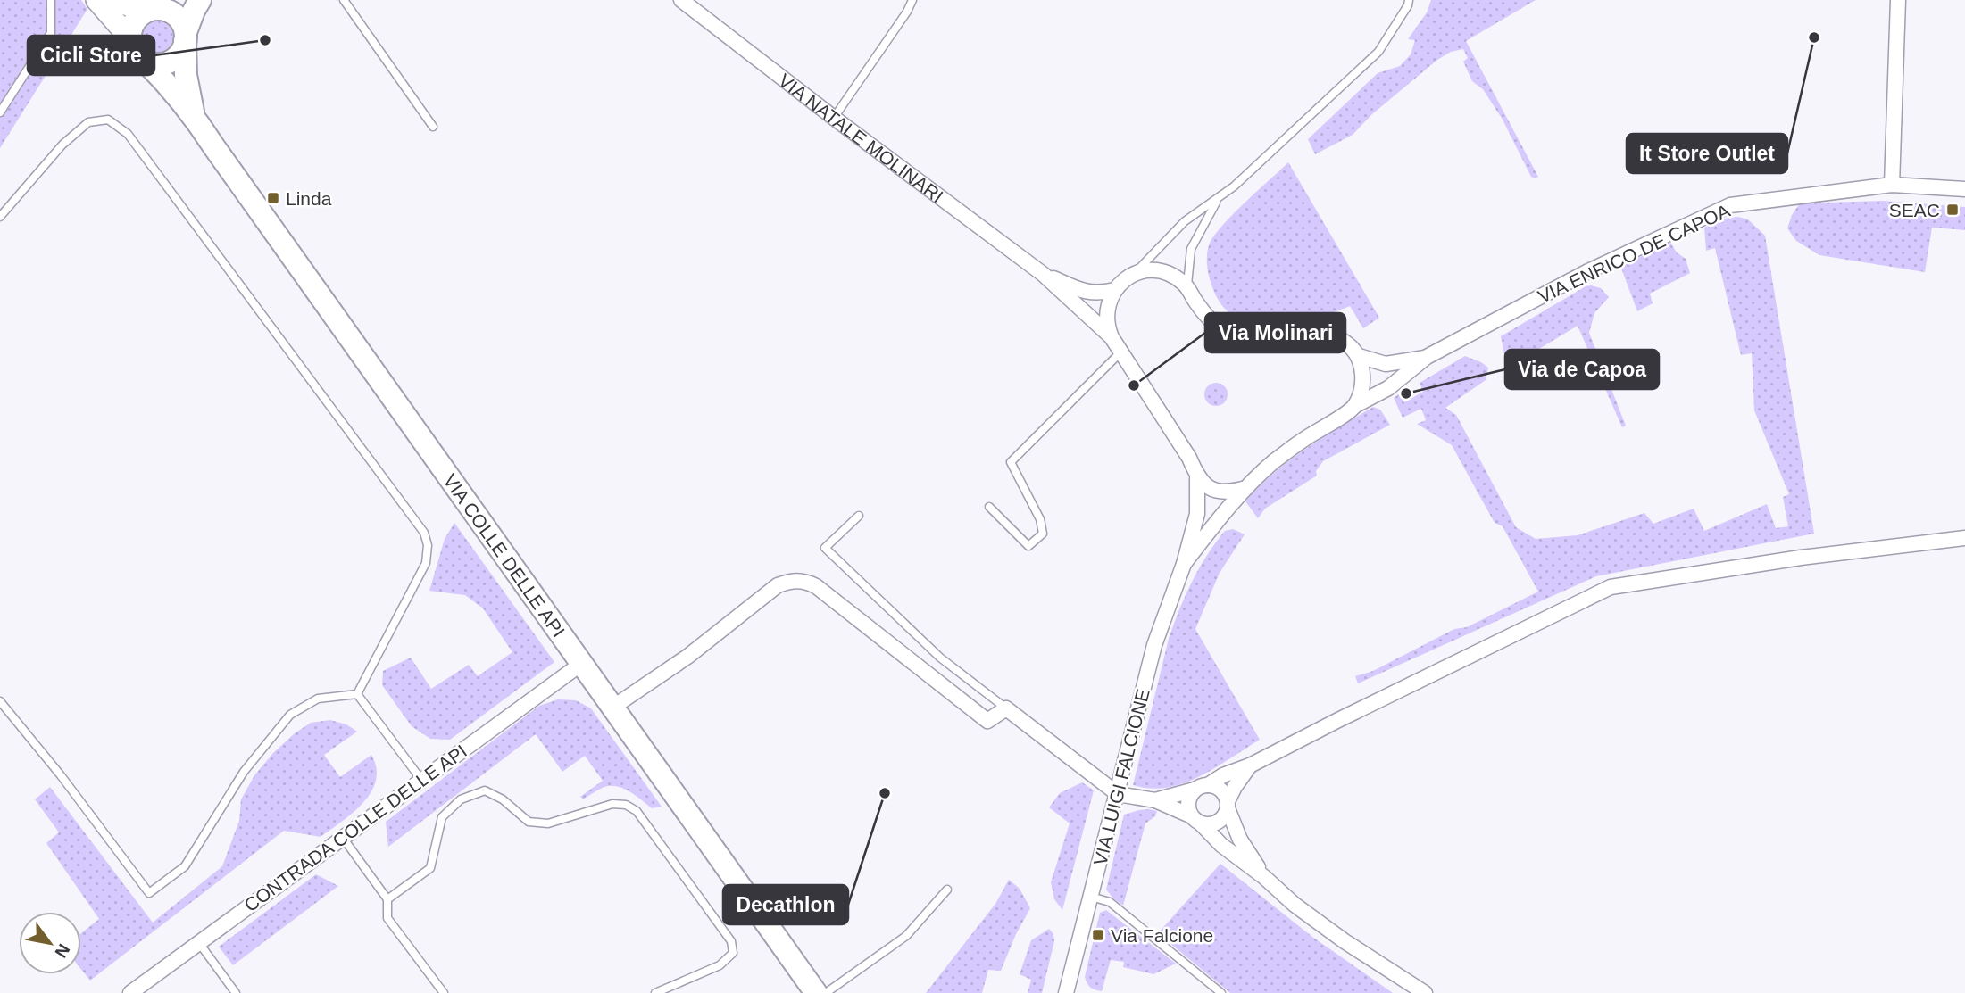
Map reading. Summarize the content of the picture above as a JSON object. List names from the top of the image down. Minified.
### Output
{"streets":{"main road":["VIA COLLE DELLE API"],"street":["VIA NATALE MOLINARI","VIA ENRICO DE CAPOA","VIA LUIGI FALCIONE","CONTRADA COLLE DELLE API"]},"crossings":[["VIA ENRICO DE CAPOA","VIA LUIGI FALCIONE"],["VIA COLLE DELLE API","CONTRADA COLLE DELLE API"]],"places":{"other":["It Store Outlet","Cicli Store","Via Molinari","Via de Capoa","Decathlon"],"transit":["Linda","SEAC","Via Falcione"]},"north":"bottom right"}
